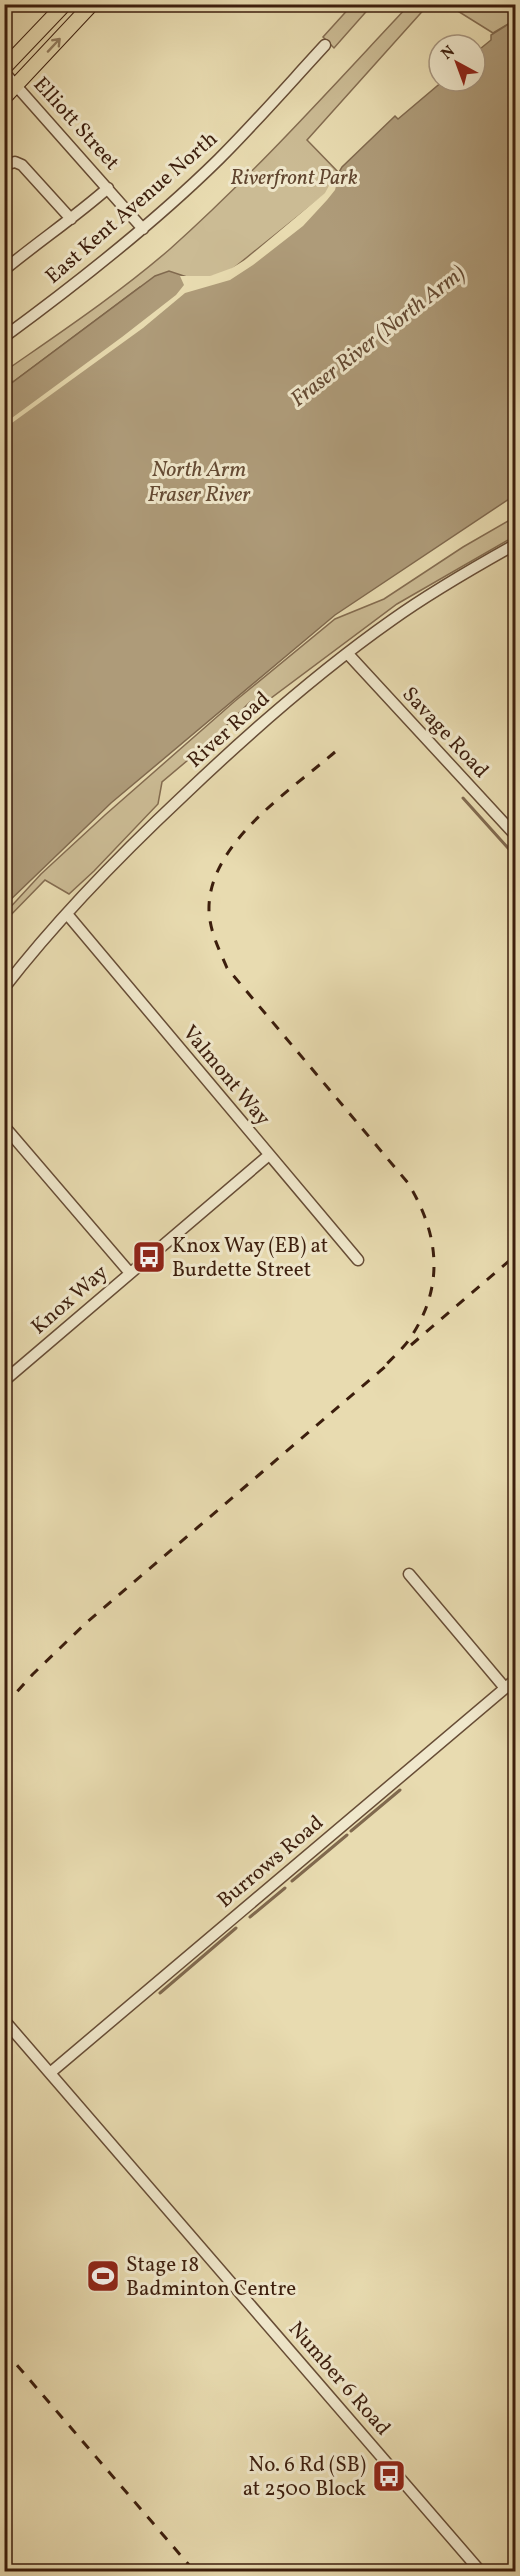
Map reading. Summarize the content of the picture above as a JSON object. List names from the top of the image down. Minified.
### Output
{"streets":{"street":["Elliott Street","East Kent Avenue North","River Road","Savage Road","Valmont Way","Knox Way","Burrows Road","Number 6 Road"]},"crossings":[["Elliott Street","East Kent Avenue North"],["River Road","Savage Road"],["River Road","Valmont Way"],["Valmont Way","Knox Way"],["Burrows Road","Number 6 Road"]],"water":["Fraser River (North Arm)","North Arm Fraser River"],"parks":["Riverfront Park"],"places":{"bus stop":["Knox Way (EB) at Burdette Street","No. 6 Rd (SB) at 2500 Block"],"sports":["Stage 18 Badminton Centre"]},"north":"top left"}
